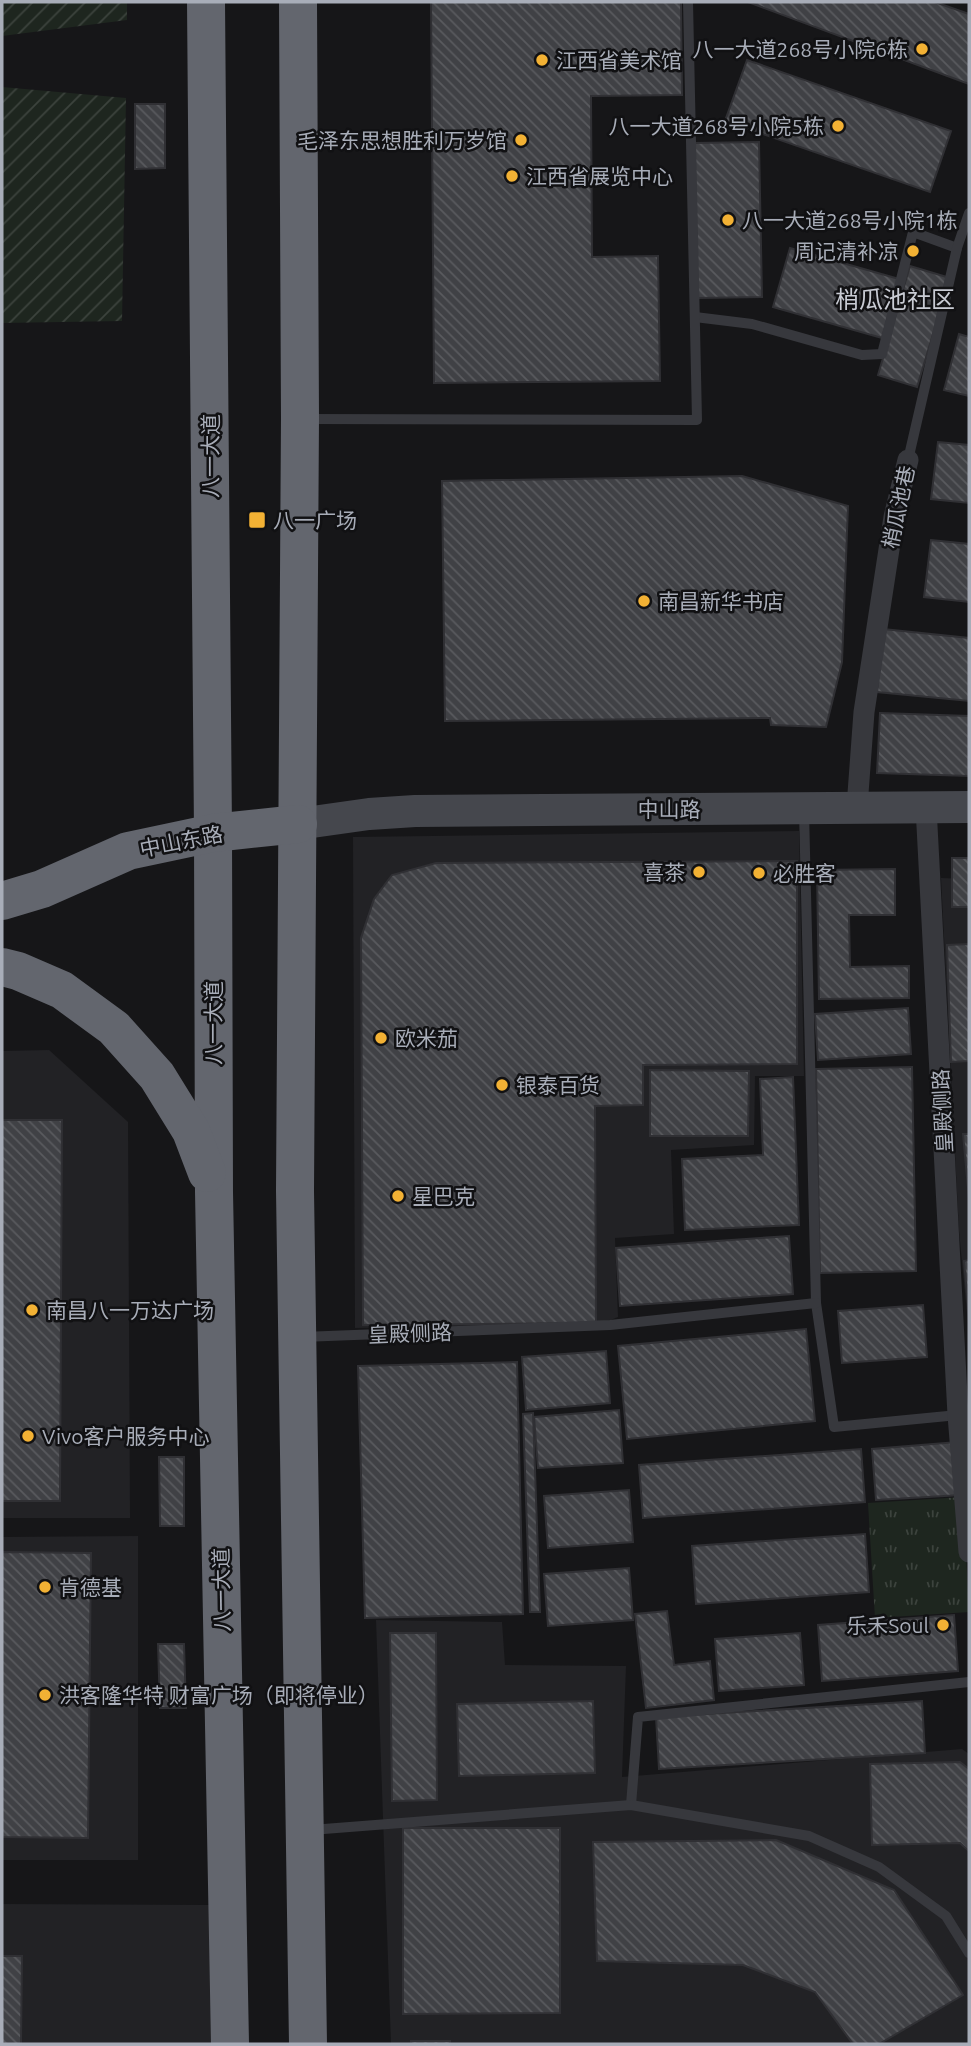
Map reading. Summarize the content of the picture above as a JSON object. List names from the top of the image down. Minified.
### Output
{"streets":{"highway":["八一大道","中山东路"],"main road":["中山路"],"street":["梢瓜池巷","皇殿侧路"]},"crossings":[["八一大道","中山东路"],["梢瓜池巷","中山路"],["中山路","中山东路"],["中山路","皇殿侧路"]],"districts":["梢瓜池社区"],"places":{"other":["八一大道268号小院6栋","江西省美术馆","八一大道268号小院5栋","毛泽东思想胜利万岁馆","江西省展览中心","八一大道268号小院1栋","周记清补凉","南昌新华书店","喜茶","必胜客","欧米茄","银泰百货","星巴克","南昌八一万达广场","Vivo客户服务中心","肯德基","乐禾Soul","洪客隆华特 财富广场（即将停业）"],"transit":["八一广场"]}}
